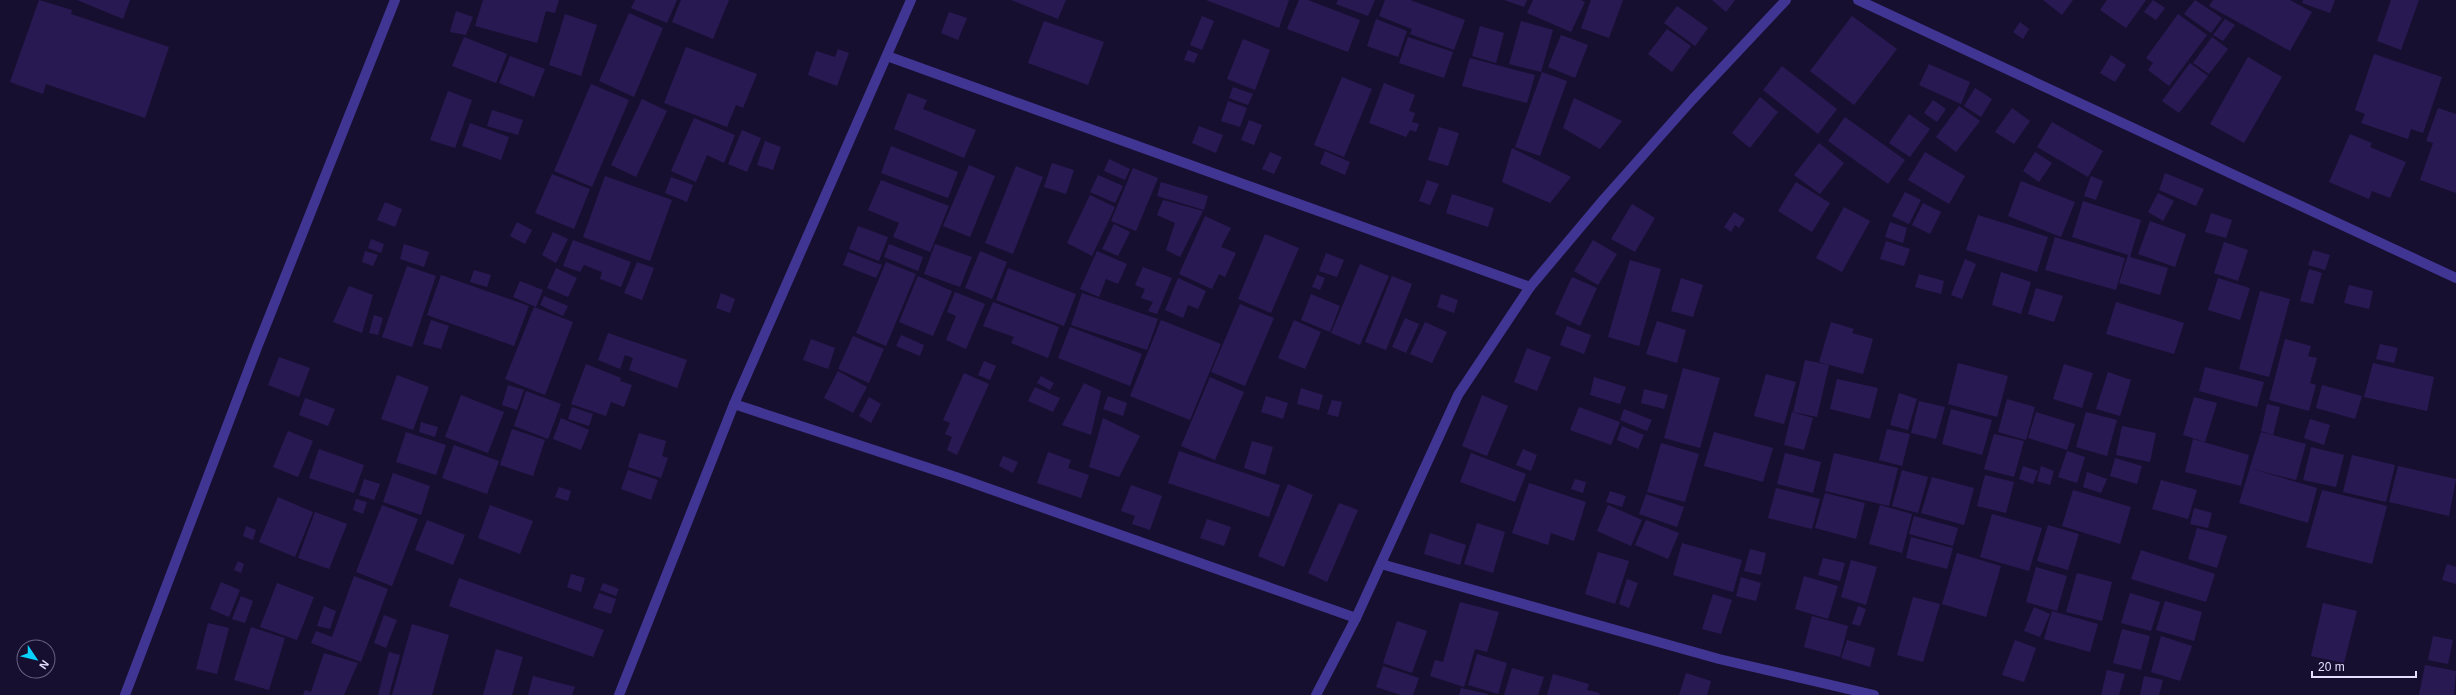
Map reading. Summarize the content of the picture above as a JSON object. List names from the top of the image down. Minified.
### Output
{"scale_bar":"20 m","north":"bottom right"}
